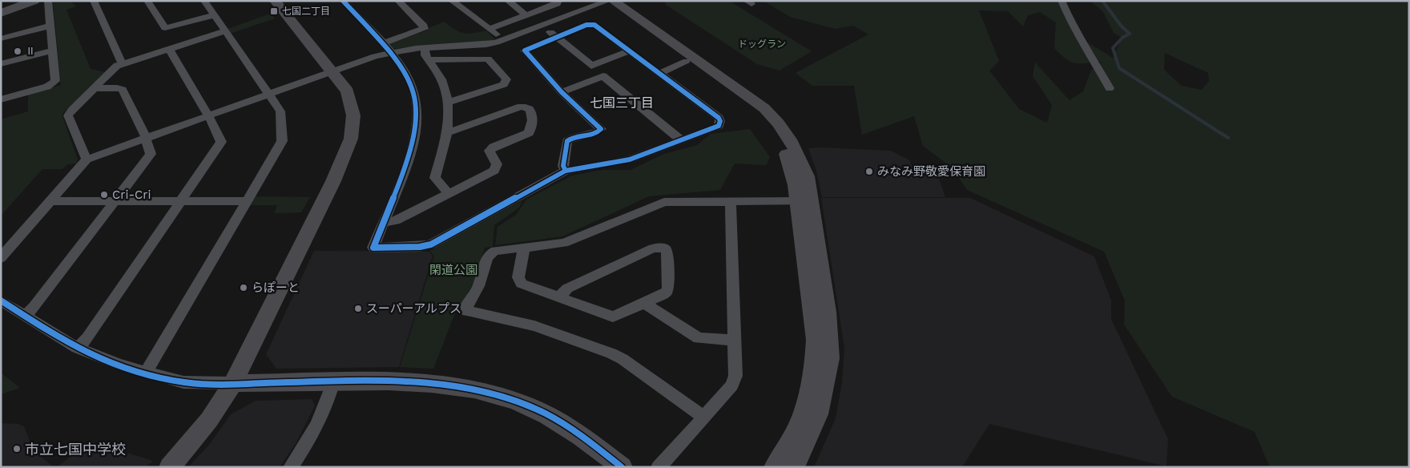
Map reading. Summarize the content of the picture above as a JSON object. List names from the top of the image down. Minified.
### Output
{"districts":["七国三丁目"],"parks":["ドッグラン","閑道公園"],"places":{"transit":["七国二丁目"],"other":["Ⅱ","みなみ野敬愛保育園","Cri-Cri","らぽーと","スーパーアルプス","市立七国中学校"]}}
